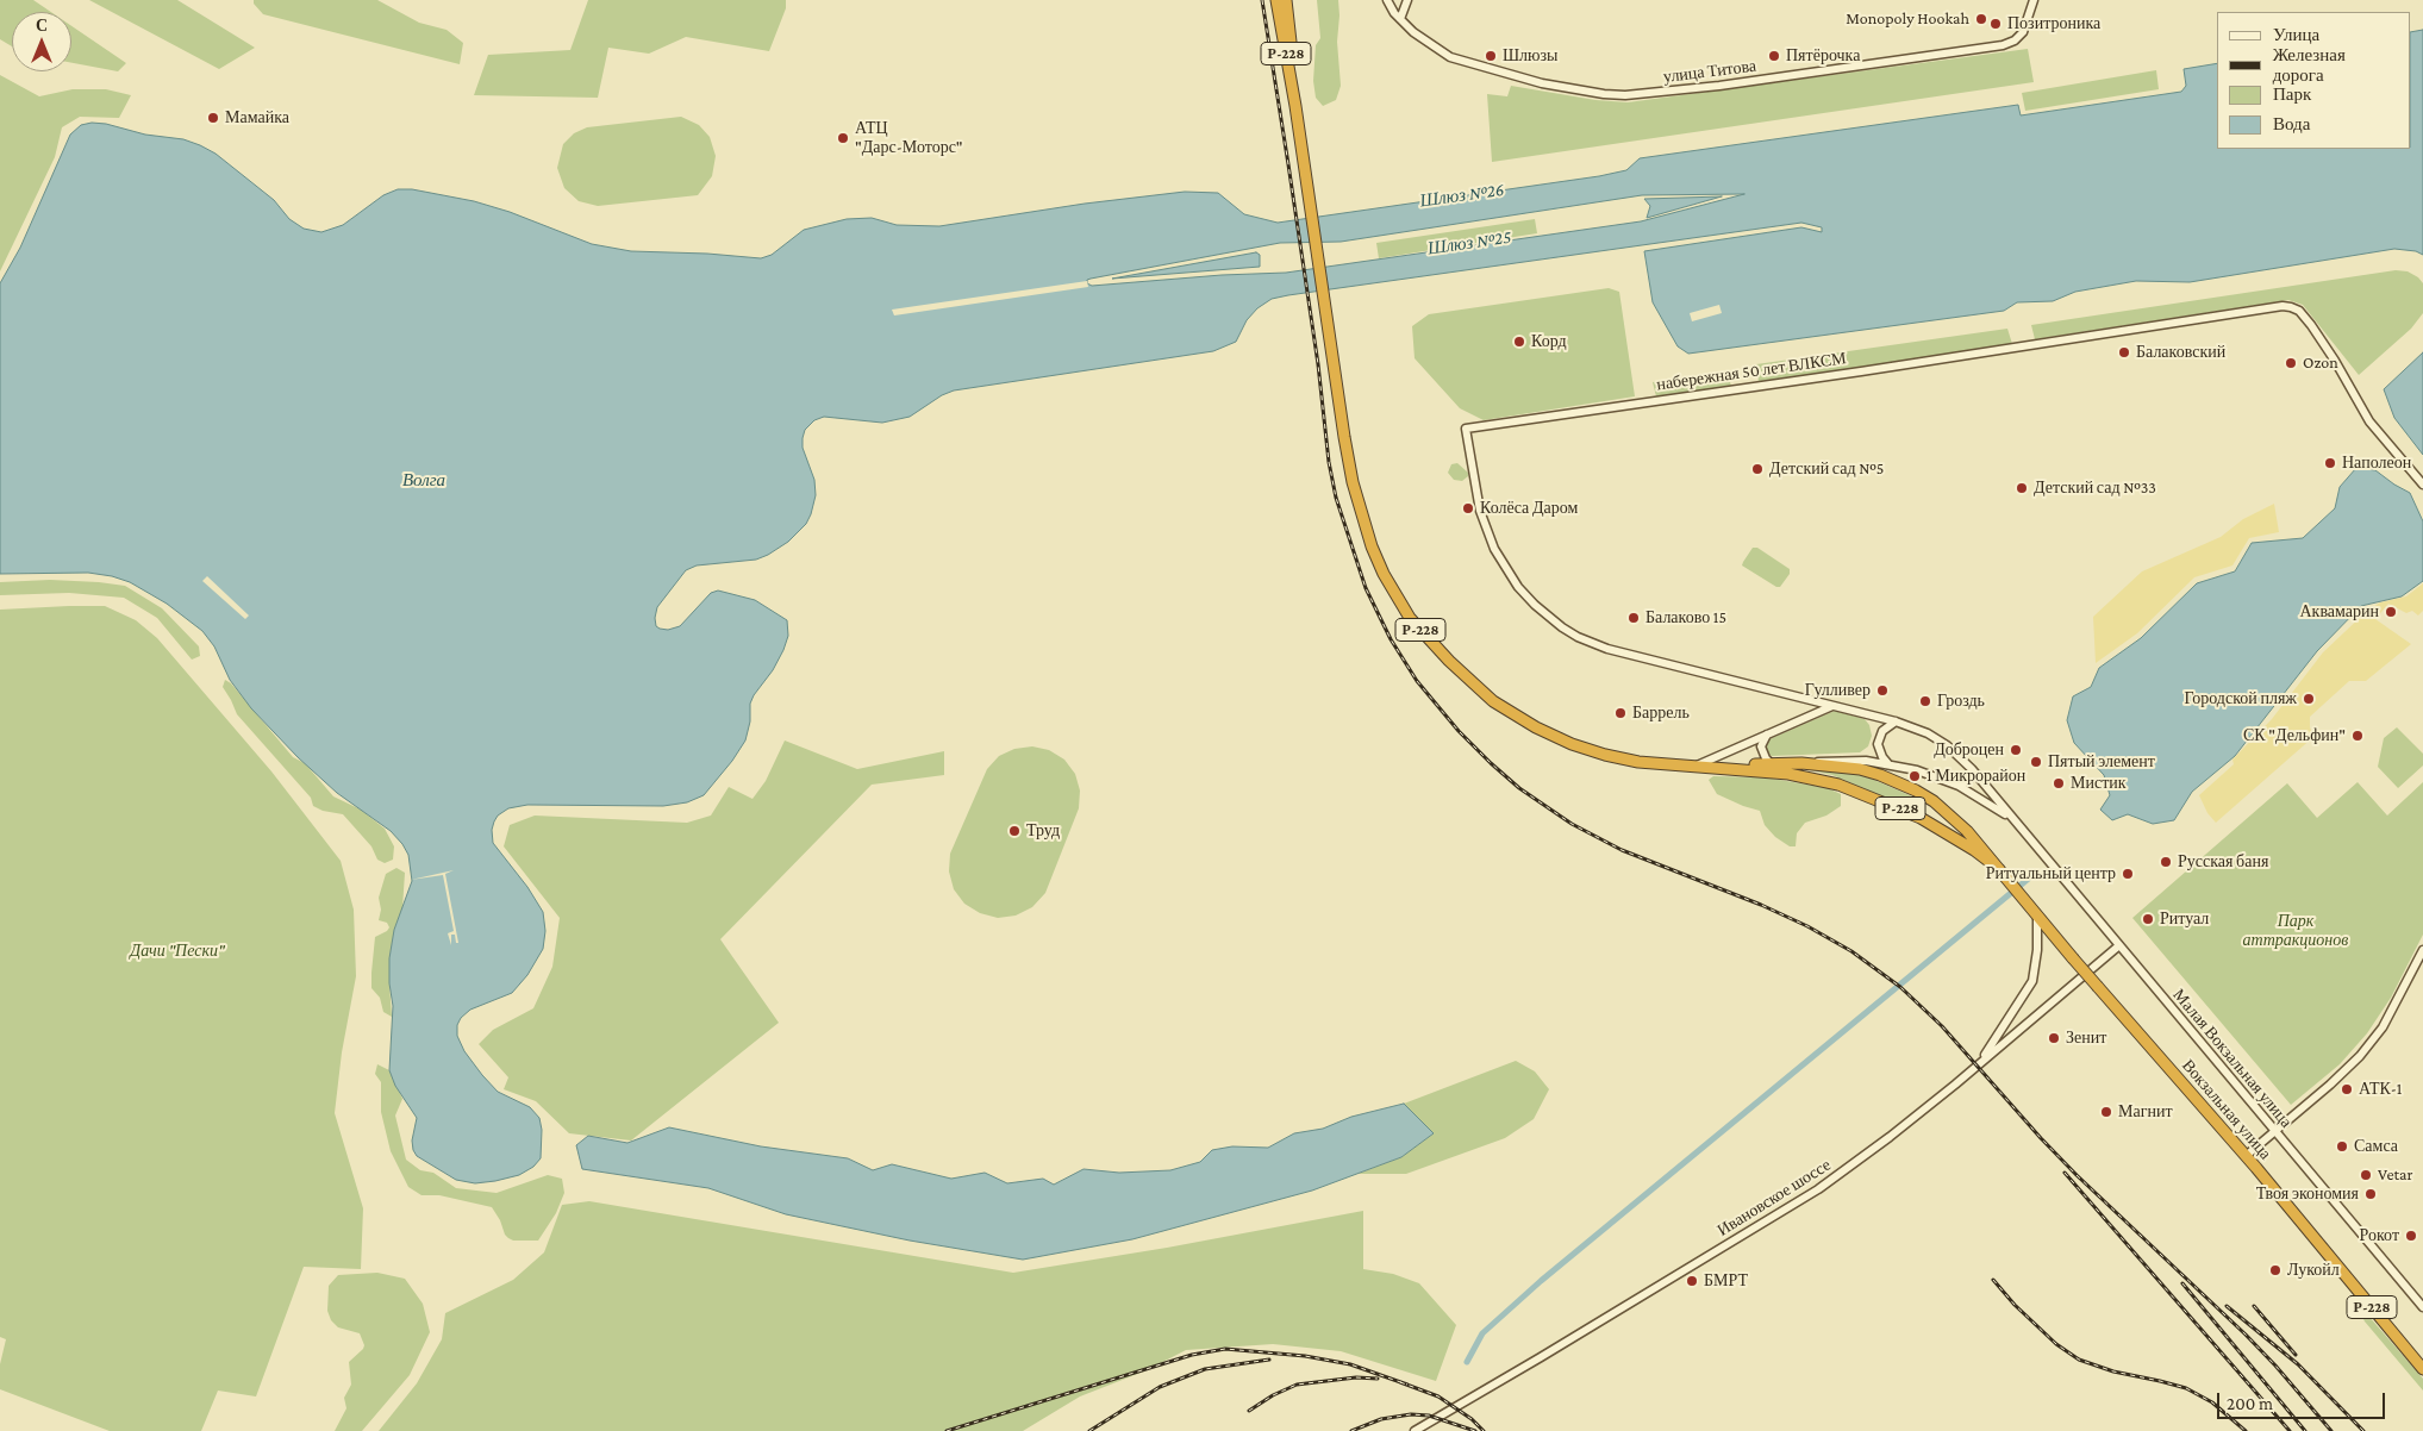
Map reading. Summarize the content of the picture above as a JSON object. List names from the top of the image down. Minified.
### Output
{"streets":{"highway":["Р-228","Вокзальная улица"],"street":["улица Титова","набережная 50 лет ВЛКСМ","Малая Вокзальная улица","Ивановское шоссе"]},"crossings":[["Р-228","Вокзальная улица"],["Малая Вокзальная улица","Ивановское шоссе"]],"water":["Шлюз №26","Шлюз №25","Волга"],"parks":["Парк аттракционов","Дачи \"Пески\""],"places":["Monopoly Hookah","Позитроника","Шлюзы","Пятёрочка","Мамайка","АТЦ \"Дарс-Моторс\"","Корд","Балаковский","Ozon","Наполеон","Детский сад №5","Детский сад №33","Колёса Даром","Аквамарин","Балаково 15","Гулливер","Городской пляж","Гроздь","Баррель","СК \"Дельфин\"","Доброцен","Пятый элемент","1 Микрорайон","Мистик","Труд","Русская баня","Ритуальный центр","Ритуал","Зенит","АТК-1","Магнит","Самса","Vetar","Твоя экономия","Рокот","Лукойл","БМРТ"],"legend":["Улица","Железная дорога","Парк","Вода"],"scale_bar":"200 m","north":"top"}
